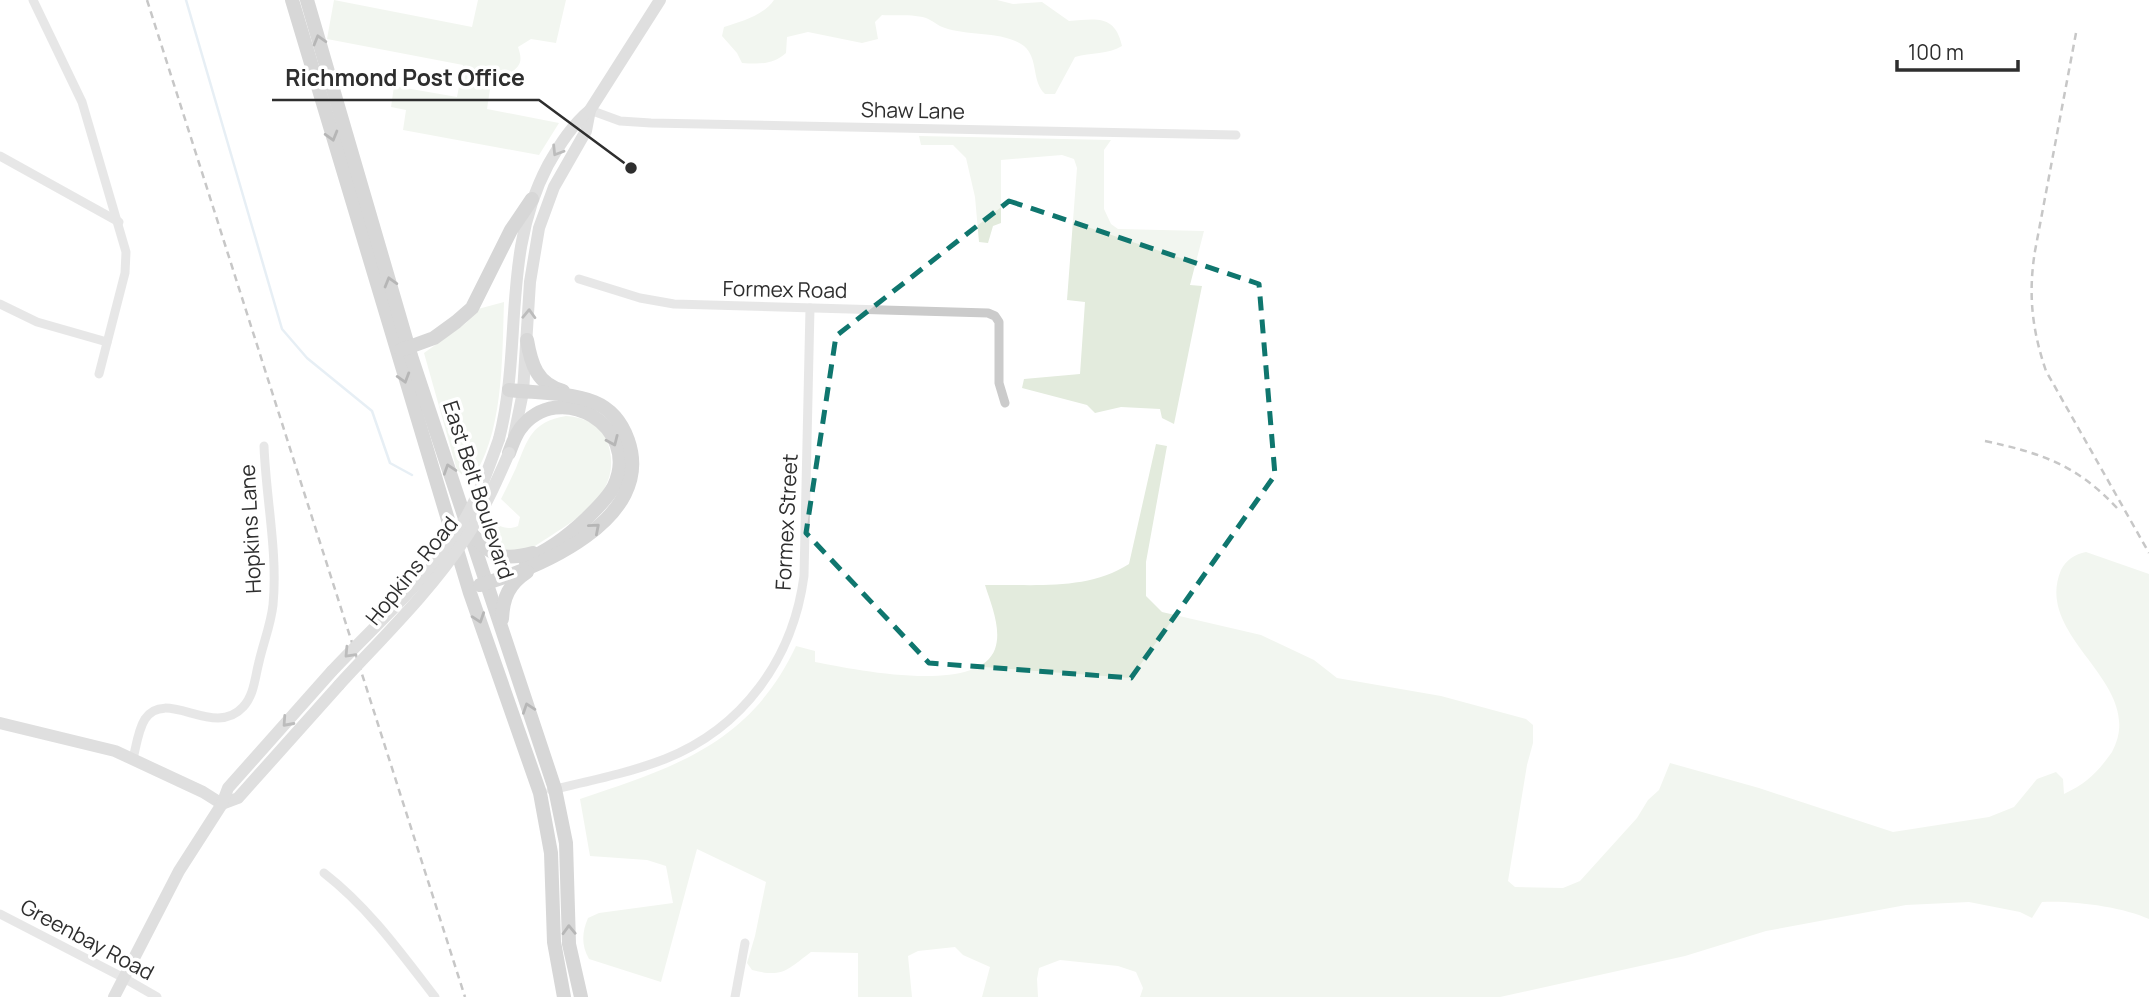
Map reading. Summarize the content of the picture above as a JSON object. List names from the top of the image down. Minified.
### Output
{"streets":{"main road":["East Belt Boulevard","Hopkins Road"],"street":["Shaw Lane","Formex Road","Formex Street","Hopkins Lane","Greenbay Road"]},"crossings":[["Shaw Lane","Hopkins Road"],["Formex Road","Formex Street"],["East Belt Boulevard","Formex Street"],["Hopkins Road","Greenbay Road"]],"places":["Richmond Post Office"],"scale_bar":"100 m"}
